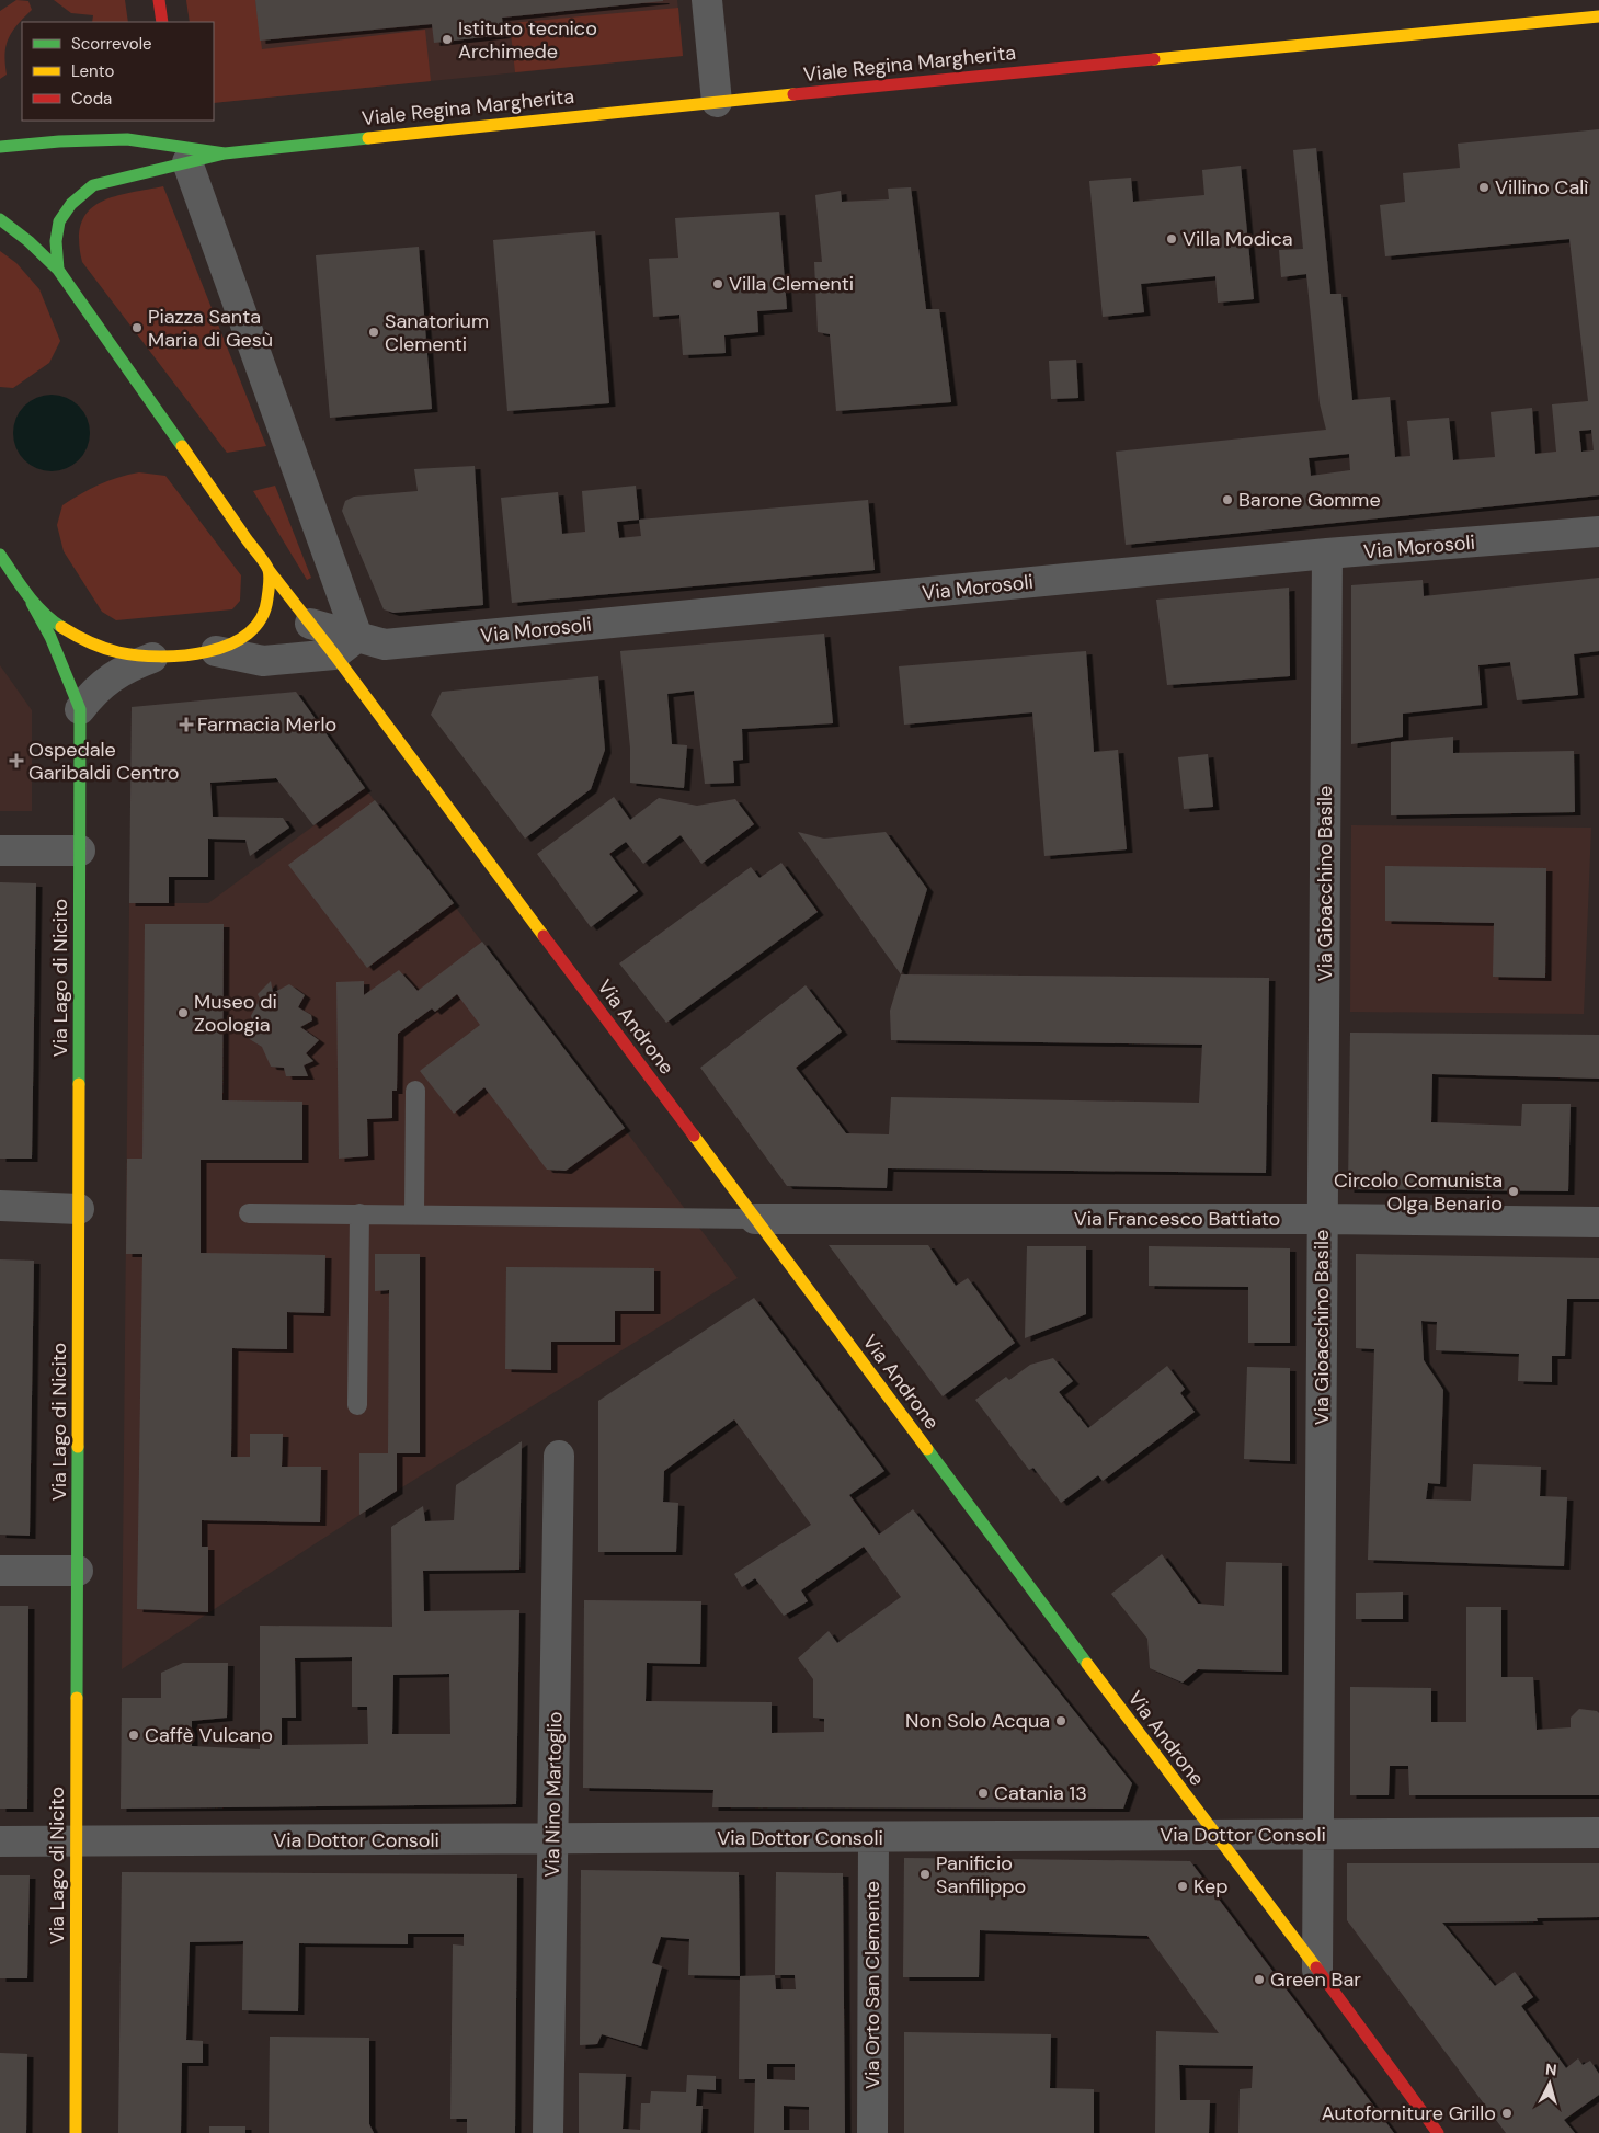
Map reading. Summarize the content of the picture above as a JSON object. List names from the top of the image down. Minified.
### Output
{"streets":{"main road":["Viale Regina Margherita","Via Lago di Nicito","Via Androne"],"street":["Via Morosoli","Via Gioacchino Basile","Via Francesco Battiato","Via Nino Martoglio","Via Dottor Consoli","Via Orto San Clemente"]},"crossings":[["Via Morosoli","Via Gioacchino Basile"],["Via Morosoli","Via Androne"],["Via Gioacchino Basile","Via Androne"],["Via Gioacchino Basile","Via Francesco Battiato"],["Via Gioacchino Basile","Via Dottor Consoli"],["Via Lago di Nicito","Via Dottor Consoli"],["Via Androne","Via Francesco Battiato"],["Via Androne","Via Dottor Consoli"],["Via Nino Martoglio","Via Dottor Consoli"],["Via Dottor Consoli","Via Orto San Clemente"]],"places":{"other":["Istituto tecnico Archimede","Villino Calì","Villa Modica","Villa Clementi","Piazza Santa Maria di Gesù","Sanatorium Clementi","Barone Gomme","Museo di Zoologia","Circolo Comunista Olga Benario","Non Solo Acqua","Caffè Vulcano","Catania 13","Panificio Sanfilippo","Kep","Green Bar","Autoforniture Grillo"],"health":["Farmacia Merlo","Ospedale Garibaldi Centro"]},"legend":["Scorrevole","Lento","Coda"],"north":"top"}
